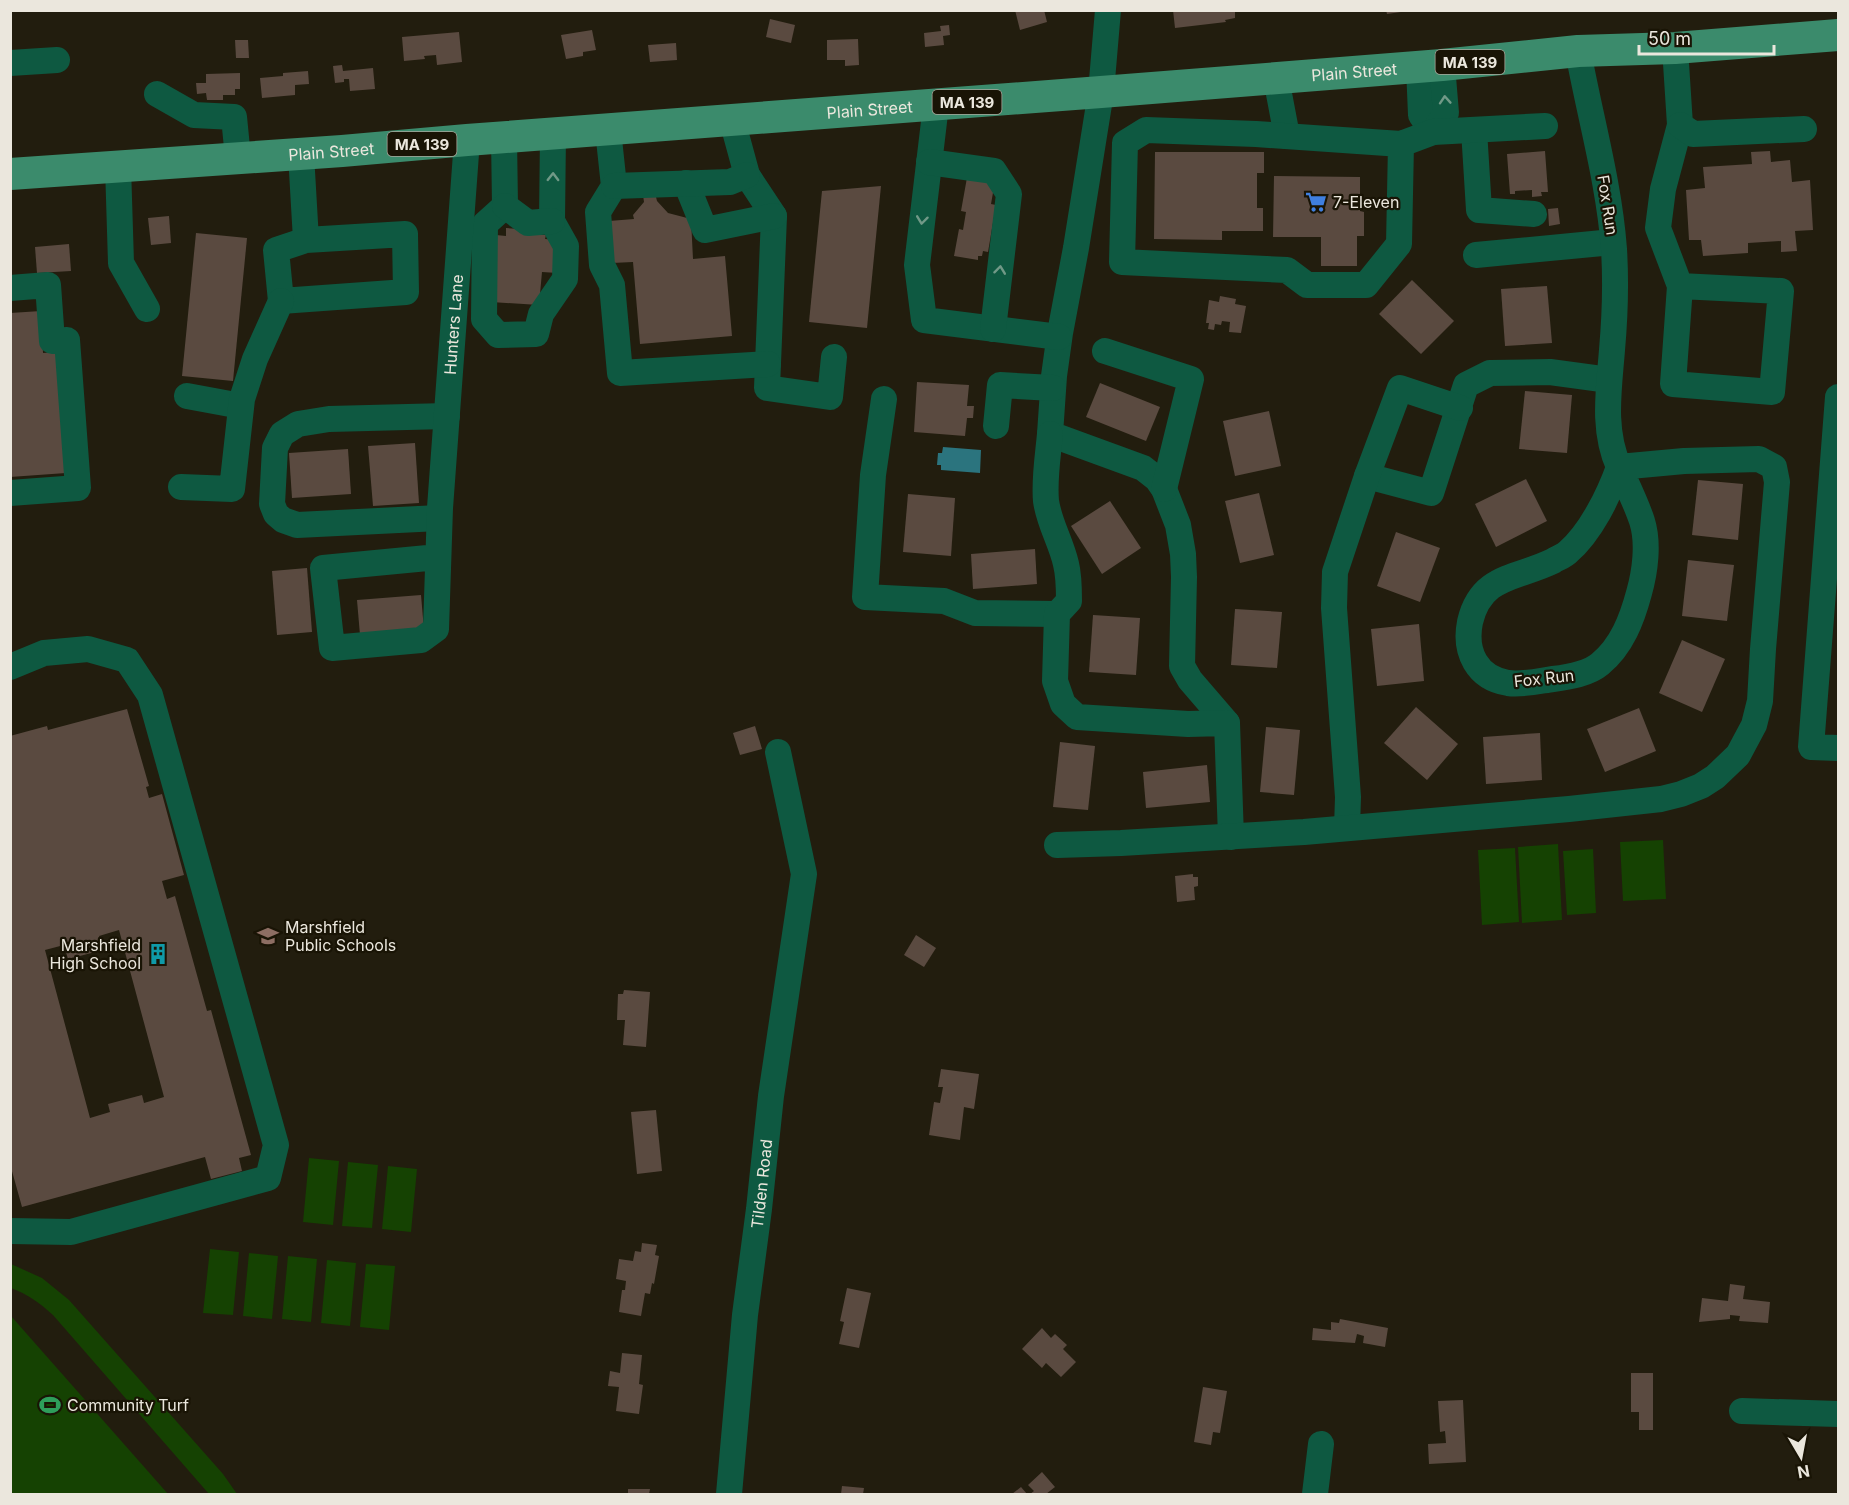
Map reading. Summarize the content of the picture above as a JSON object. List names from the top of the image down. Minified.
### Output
{"streets":{"main road":["MA 139","Plain Street"],"street":["Fox Run","Hunters Lane","Tilden Road"]},"crossings":[["Plain Street","Fox Run"],["Plain Street","Hunters Lane"]],"places":{"supermarket":["7-Eleven"],"school or university":["Marshfield Public Schools"],"building":["Marshfield High School"],"sports":["Community Turf"]},"scale_bar":"50 m","north":"bottom"}
